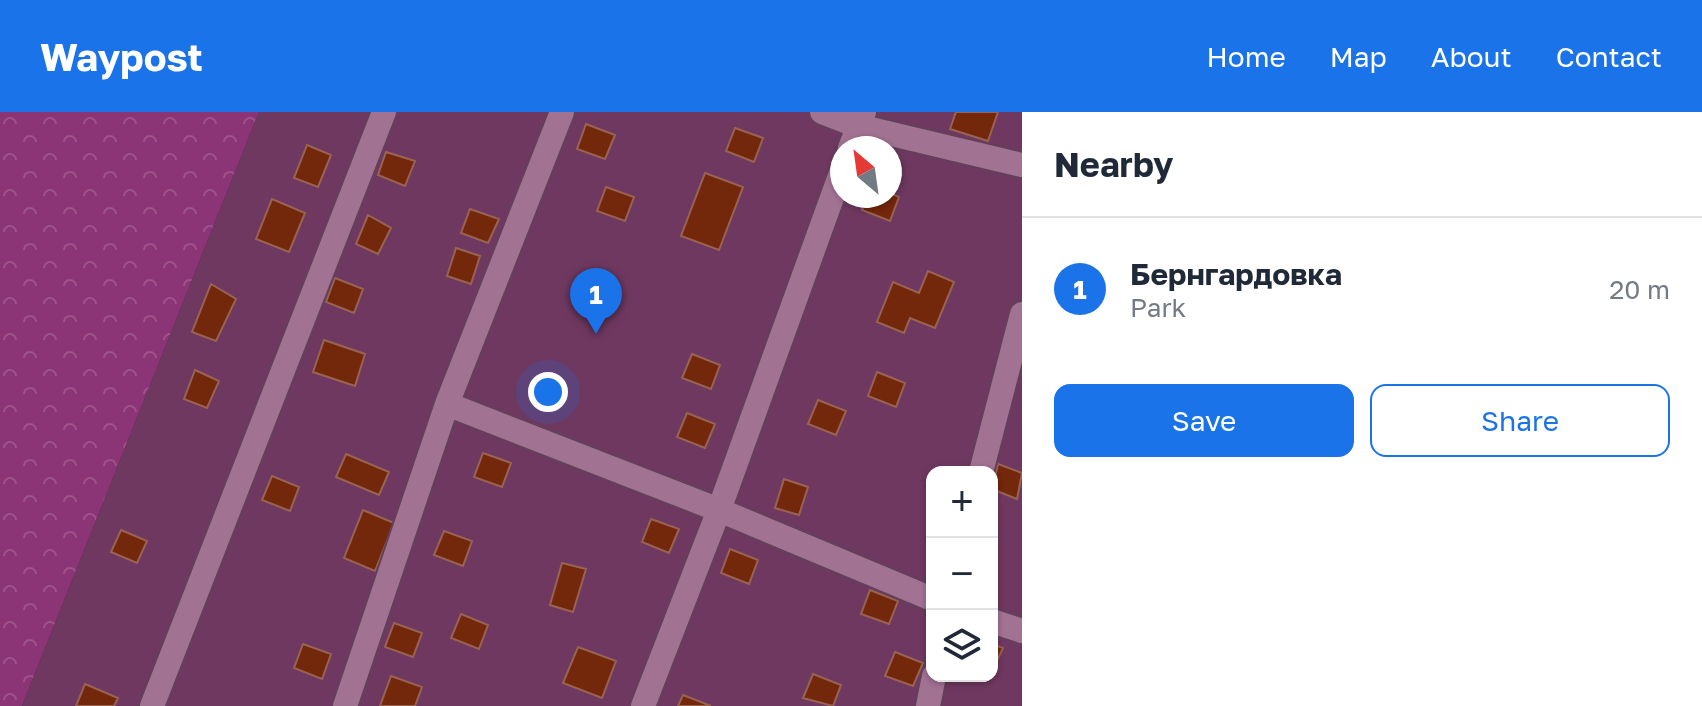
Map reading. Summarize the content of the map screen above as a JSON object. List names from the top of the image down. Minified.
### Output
{"north":"top left","page":{"header":"Waypost","nav":["Home","Map","About","Contact"],"heading":"Nearby","list":[{"mark":"1","name":"Бернгардовка","note":"Park","value":"20 m"}],"pins":"1","buttons":["Save","Share"],"map_buttons":["+","−"]}}
